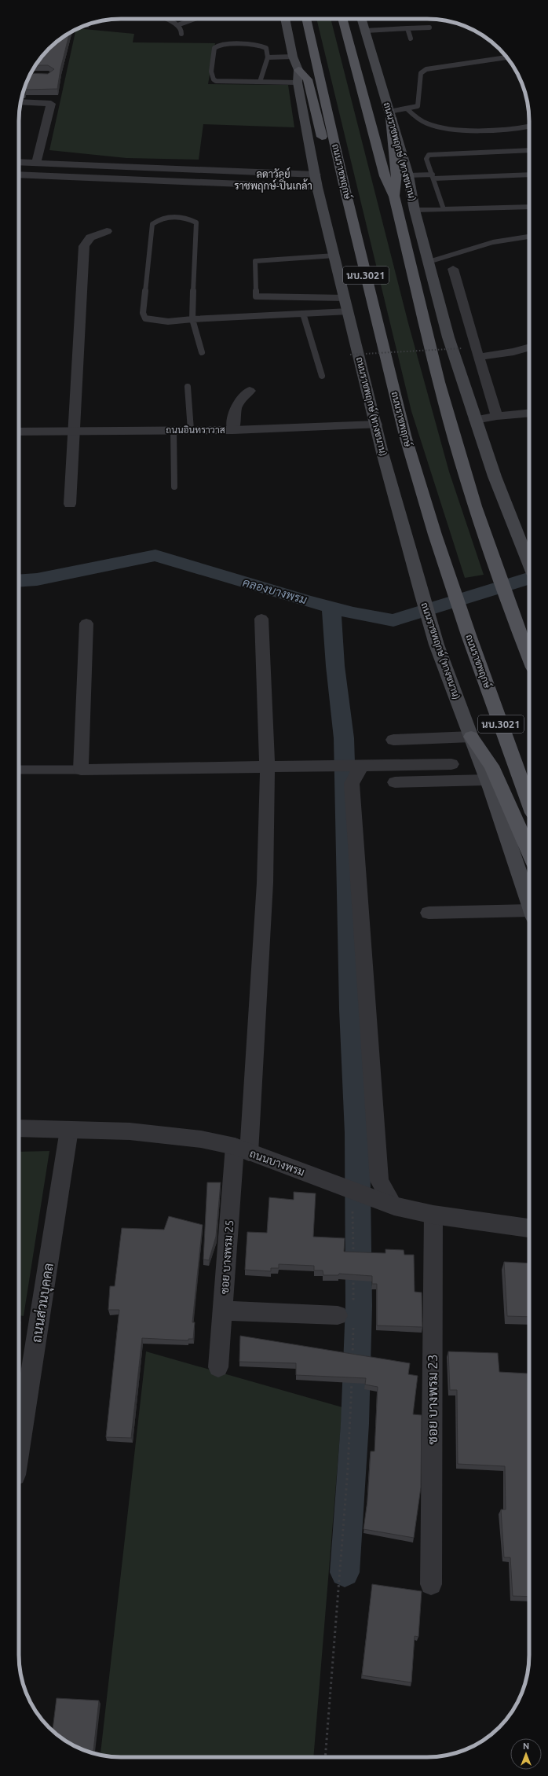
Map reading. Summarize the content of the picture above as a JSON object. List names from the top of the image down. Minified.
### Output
{"streets":{"main road":["ถนนราชพฤกษ์ (ทางขนาน)","ถนนราชพฤกษ์","นบ.3021"],"street":["ถนนอินทราวาส","ถนนบางพรม","ซอย บางพรม 25","ถนนส่วนบุคคล","ซอย บางพรม 23"]},"crossings":[["ถนนราชพฤกษ์ (ทางขนาน)","นบ.3021"],["ถนนราชพฤกษ์ (ทางขนาน)","ถนนอินทราวาส"],["ถนนบางพรม","ซอย บางพรม 25"],["ถนนบางพรม","ถนนส่วนบุคคล"],["ถนนบางพรม","ซอย บางพรม 23"]],"districts":["ลดาวัลย์ ราชพฤกษ์-ปิ่นเกล้า"],"water":["คลองบางพรม"],"north":"top"}
